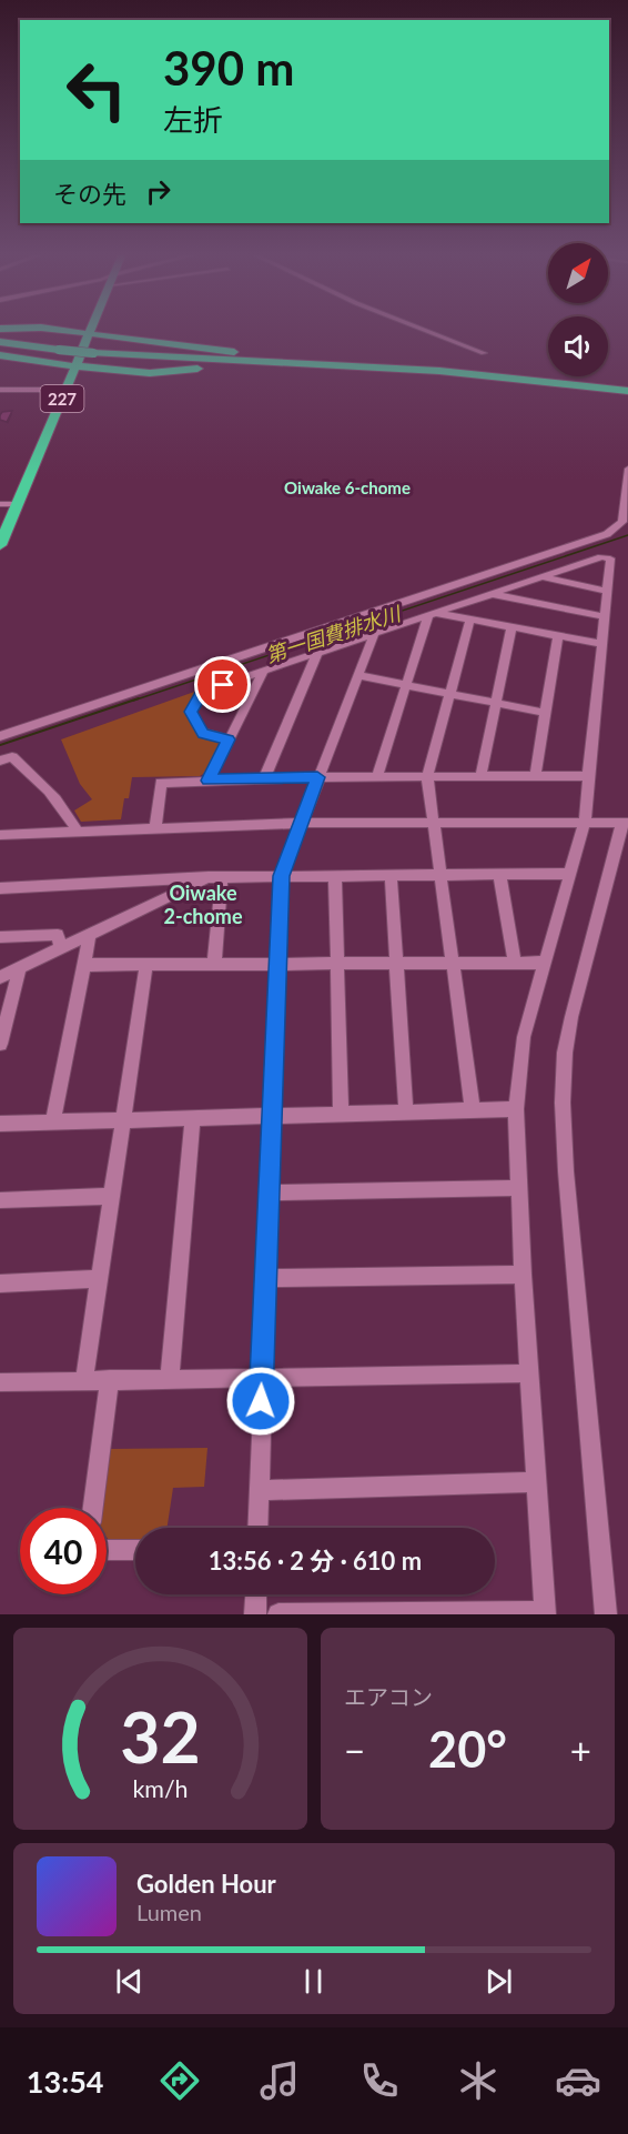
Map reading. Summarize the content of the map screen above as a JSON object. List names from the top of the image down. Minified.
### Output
{"streets":{"highway":["227"]},"districts":["Oiwake 6-chome","Oiwake 2-chome"],"water":["第一国費排水川"],"north":"top right","page":{"turn":["390 m","左折"],"then":"その先","limit":"40","trip":"13:56 · 2 分 · 610 m","tile":"エアコン","heat":["−","20°","+"],"song":["Golden Hour","Lumen"],"tabs":"13:54","gauge":["32","km/h"]}}
